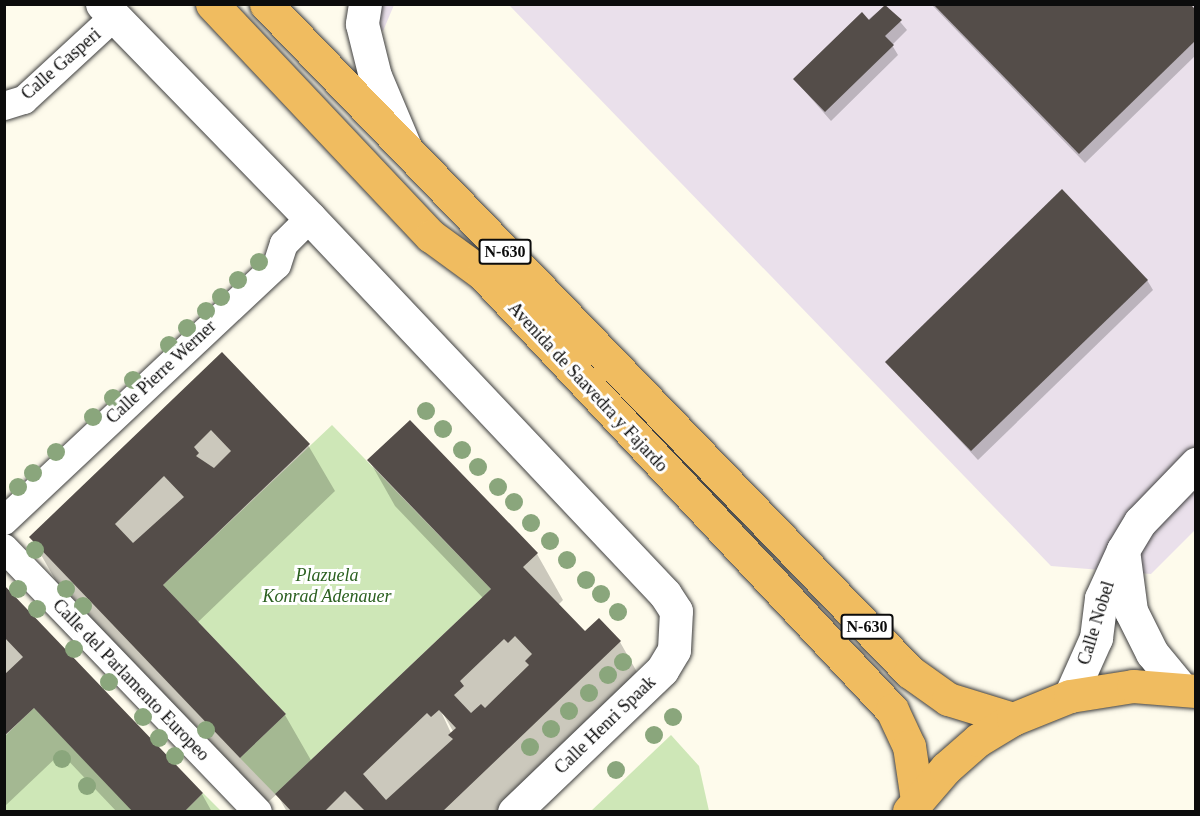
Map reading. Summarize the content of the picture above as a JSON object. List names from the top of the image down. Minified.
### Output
{"streets":{"highway":["N-630","Avenida de Saavedra y Fajardo"],"street":["Calle Gasperi","Calle Pierre Werner","Calle Nobel","Calle del Parlamento Europeo","Calle Henri Spaak"]},"crossings":[["N-630","Avenida de Saavedra y Fajardo"],["N-630","Calle Nobel"],["Calle Pierre Werner","Calle Henri Spaak"]],"parks":["Plazuela Konrad Adenauer"]}
